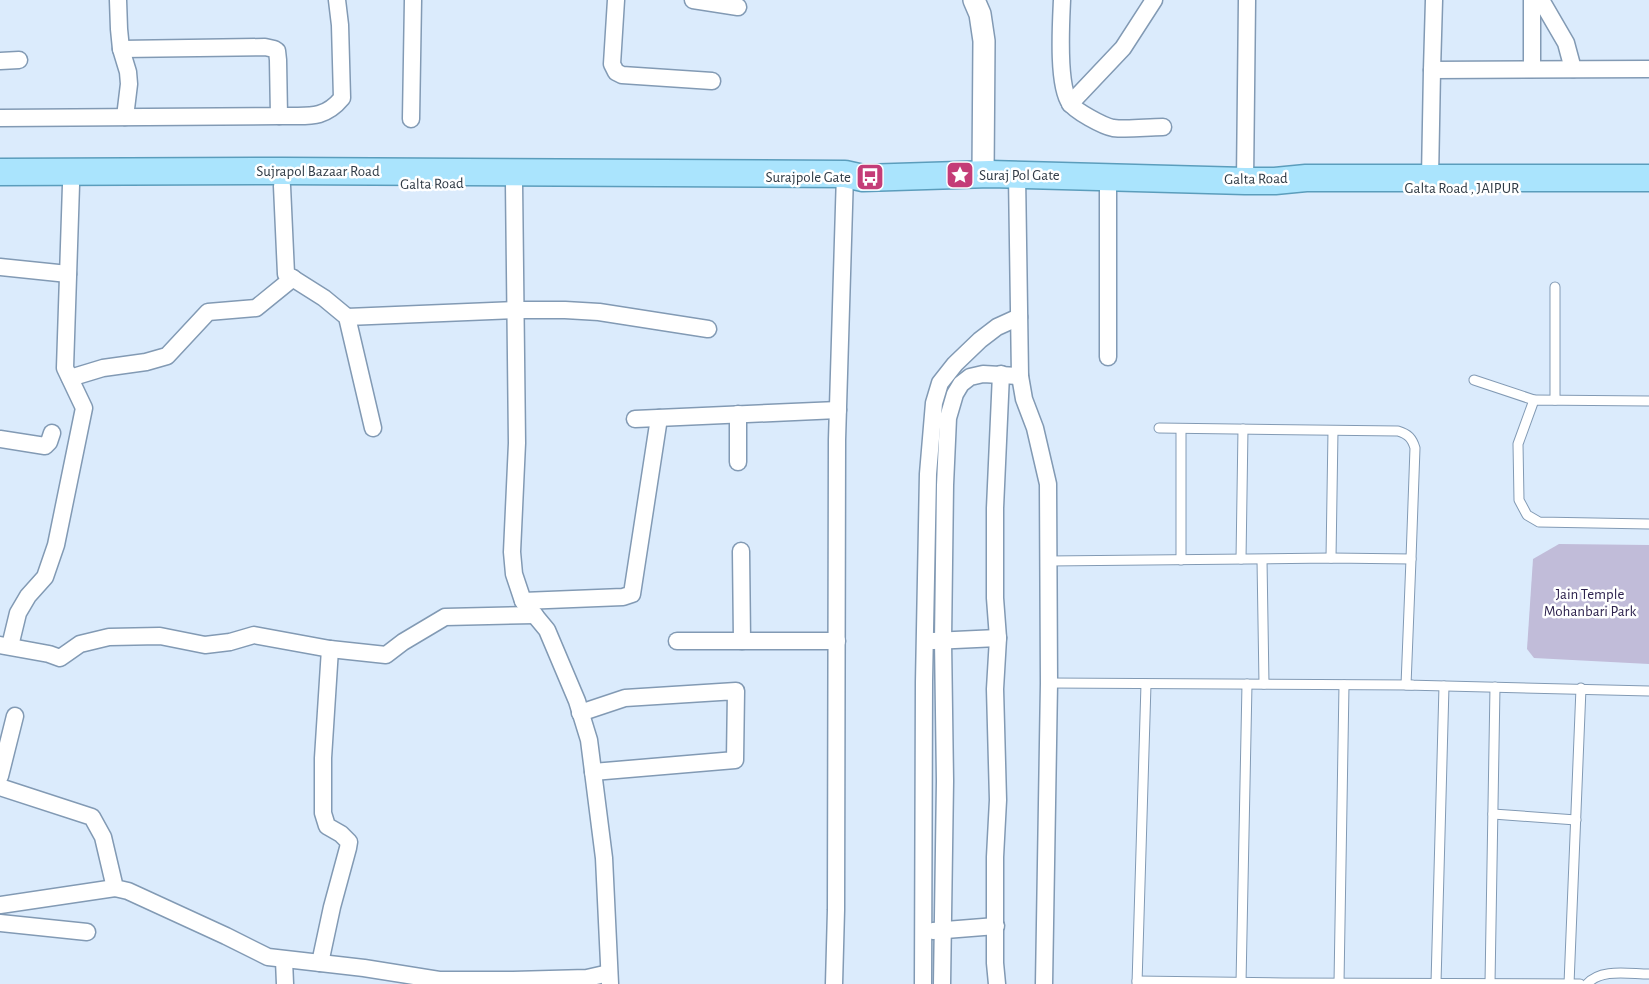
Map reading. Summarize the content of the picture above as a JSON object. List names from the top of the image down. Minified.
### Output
{"streets":{"main road":["Sujrapol Bazaar Road","Galta Road","Galta Road , JAIPUR"]},"crossings":[["Sujrapol Bazaar Road","Galta Road"],["Galta Road","Galta Road , JAIPUR"]],"parks":["Jain Temple Mohanbari Park"],"places":{"place":["Suraj Pol Gate"],"bus stop":["Surajpole Gate"]}}
